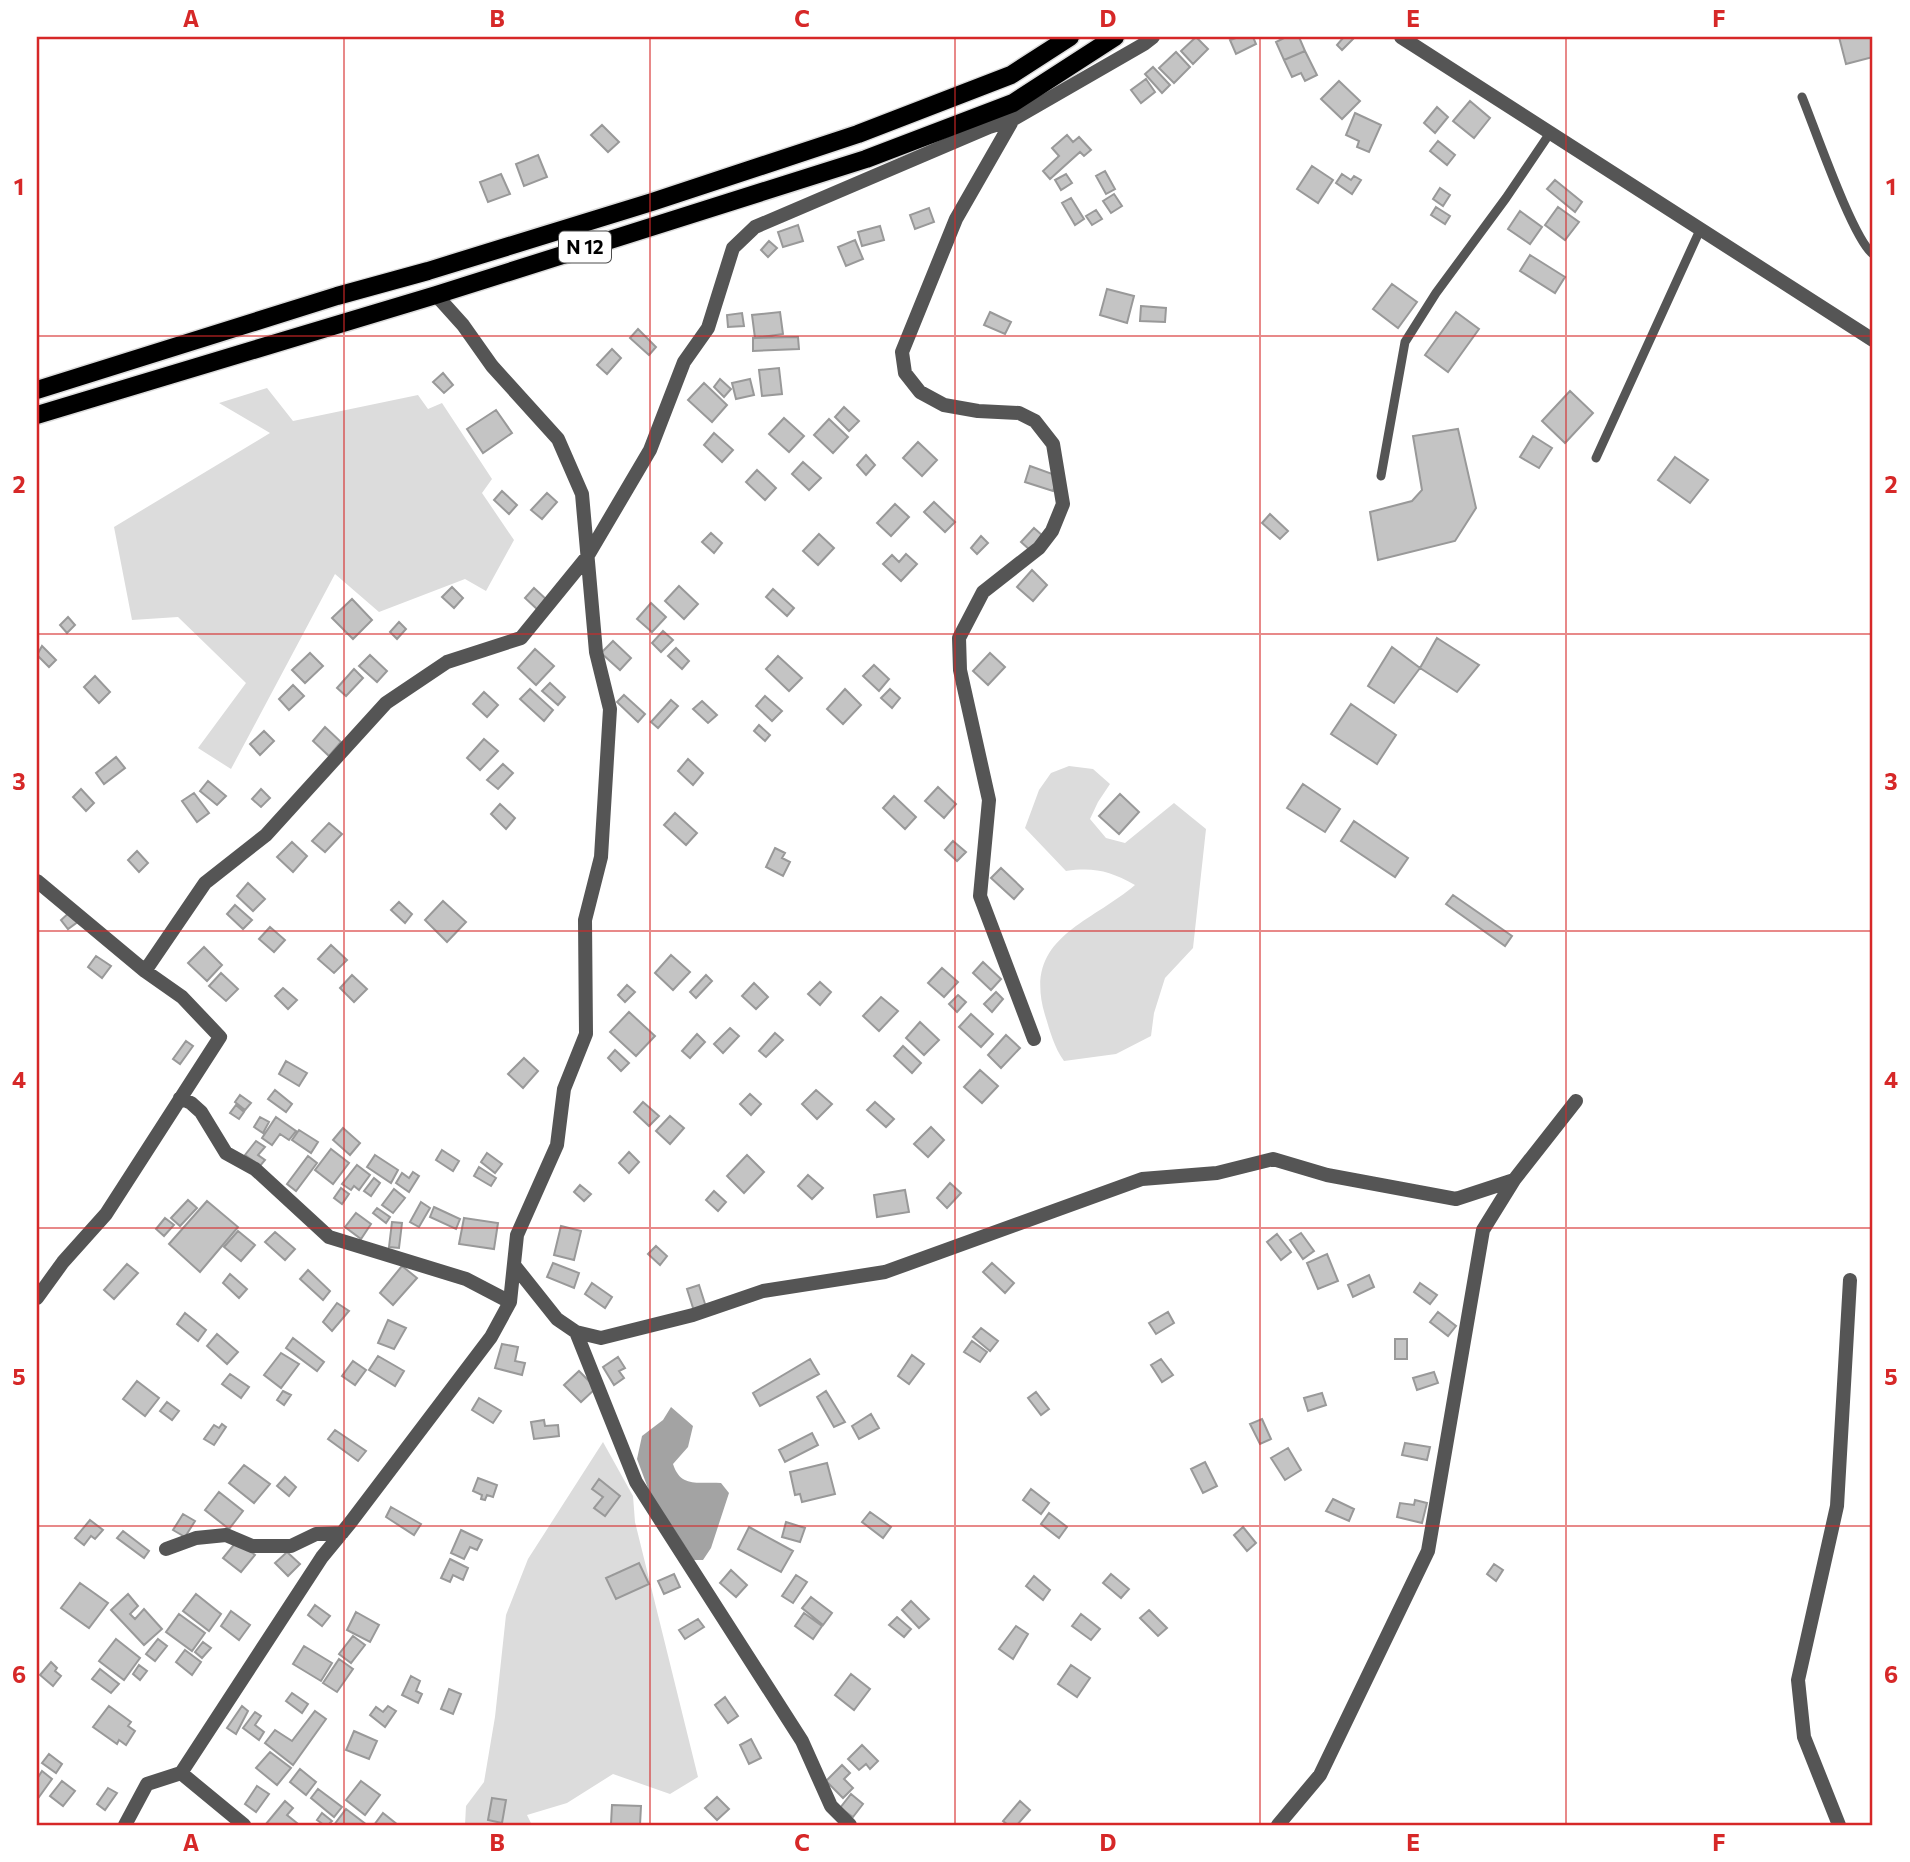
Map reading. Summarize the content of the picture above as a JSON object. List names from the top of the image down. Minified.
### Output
{"streets":{"main road":["N 12"]},"grid":{"columns":["A","B","C","D","E","F"],"rows":["1","2","3","4","5","6"]}}
